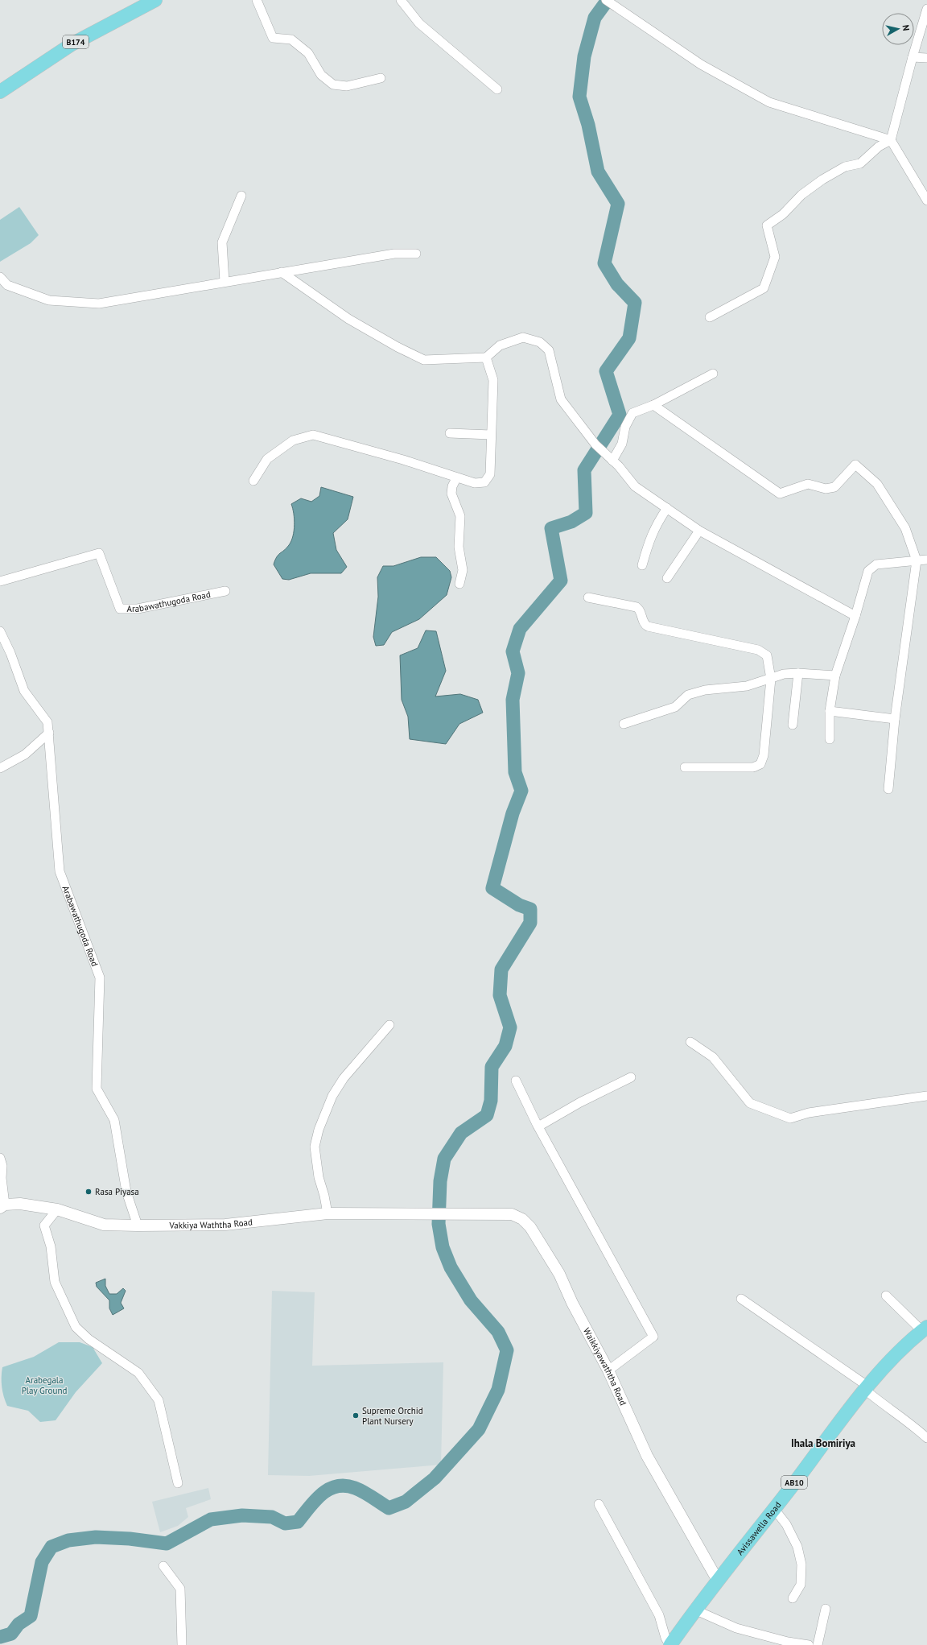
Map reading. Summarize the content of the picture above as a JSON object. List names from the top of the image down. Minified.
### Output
{"streets":{"main road":["B174","AB10","Avissawella Road"],"street":["Arabawathugoda Road","Vakkiya Waththa Road","Waikkiyawaththa Road"]},"crossings":[["Arabawathugoda Road","Vakkiya Waththa Road"],["Vakkiya Waththa Road","Waikkiyawaththa Road"],["Waikkiyawaththa Road","Avissawella Road"]],"districts":["Ihala Bomiriya"],"parks":["Arabegala Play Ground"],"places":["Rasa Piyasa","Supreme Orchid Plant Nursery"],"north":"right"}
